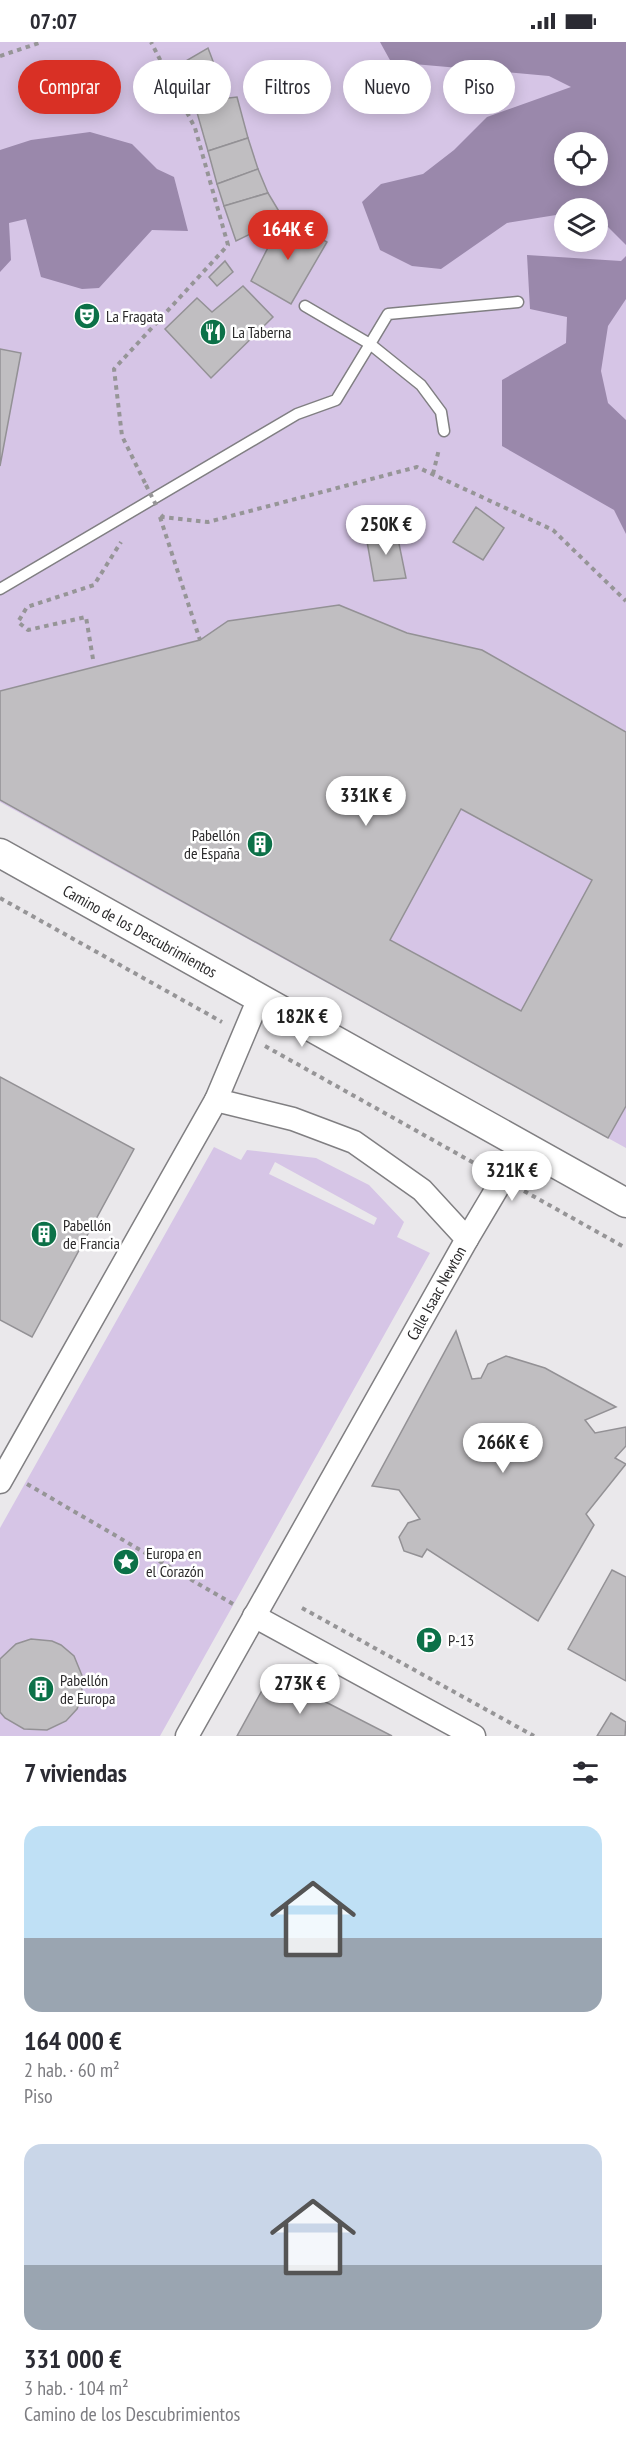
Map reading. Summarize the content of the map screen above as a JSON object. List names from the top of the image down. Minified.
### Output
{"streets":{"street":["Camino de los Descubrimientos","Calle Isaac Newton"]},"places":{"theatre":["La Fragata"],"restaurant":["La Taberna"],"building":["Pabellón de España","Pabellón de Francia","Pabellón de Europa"],"place":["Europa en el Corazón"],"parking":["P-13"]},"page":{"status":"07:07","chip":["Comprar","Alquilar","Filtros","Nuevo","Piso"],"price":["164K €","250K €","331K €","182K €","321K €","266K €","273K €"],"heading":"7 viviendas","list":[{"name":"164 000 €","note":"2 hab. · 60 m² · Piso"},{"name":"331 000 €","note":"3 hab. · 104 m² · Camino de los Descubrimientos"}]}}
